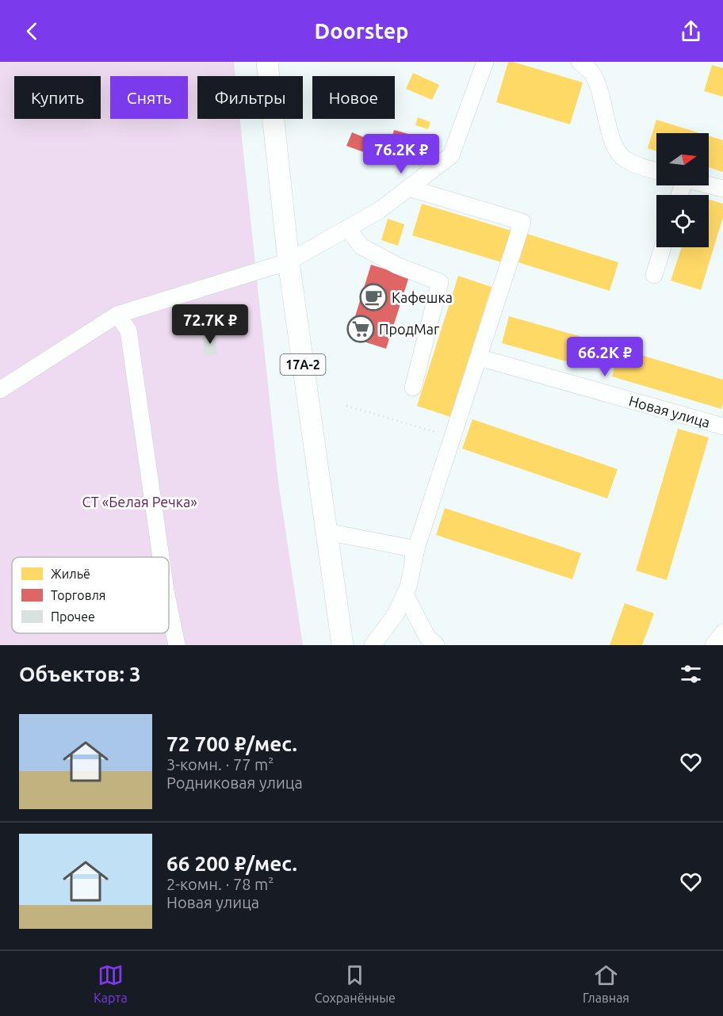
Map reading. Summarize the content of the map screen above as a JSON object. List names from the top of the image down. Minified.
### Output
{"streets":{"main road":["17А-2"],"street":["Новая улица"]},"parks":["СТ «Белая Речка»"],"places":{"cafe":["Кафешка"],"supermarket":["ПродМаг"]},"legend":["Жильё","Торговля","Прочее"],"north":"right","page":{"header":"Doorstep","chip":["Купить","Снять","Фильтры","Новое"],"price":["76.2K ₽","72.7K ₽","66.2K ₽"],"heading":"Объектов: 3","list":[{"name":"72 700 ₽/мес.","note":"3-комн. · 77 m² · Родниковая улица"},{"name":"66 200 ₽/мес.","note":"2-комн. · 78 m² · Новая улица"}],"tabs":["Карта","Сохранённые","Главная"]}}
